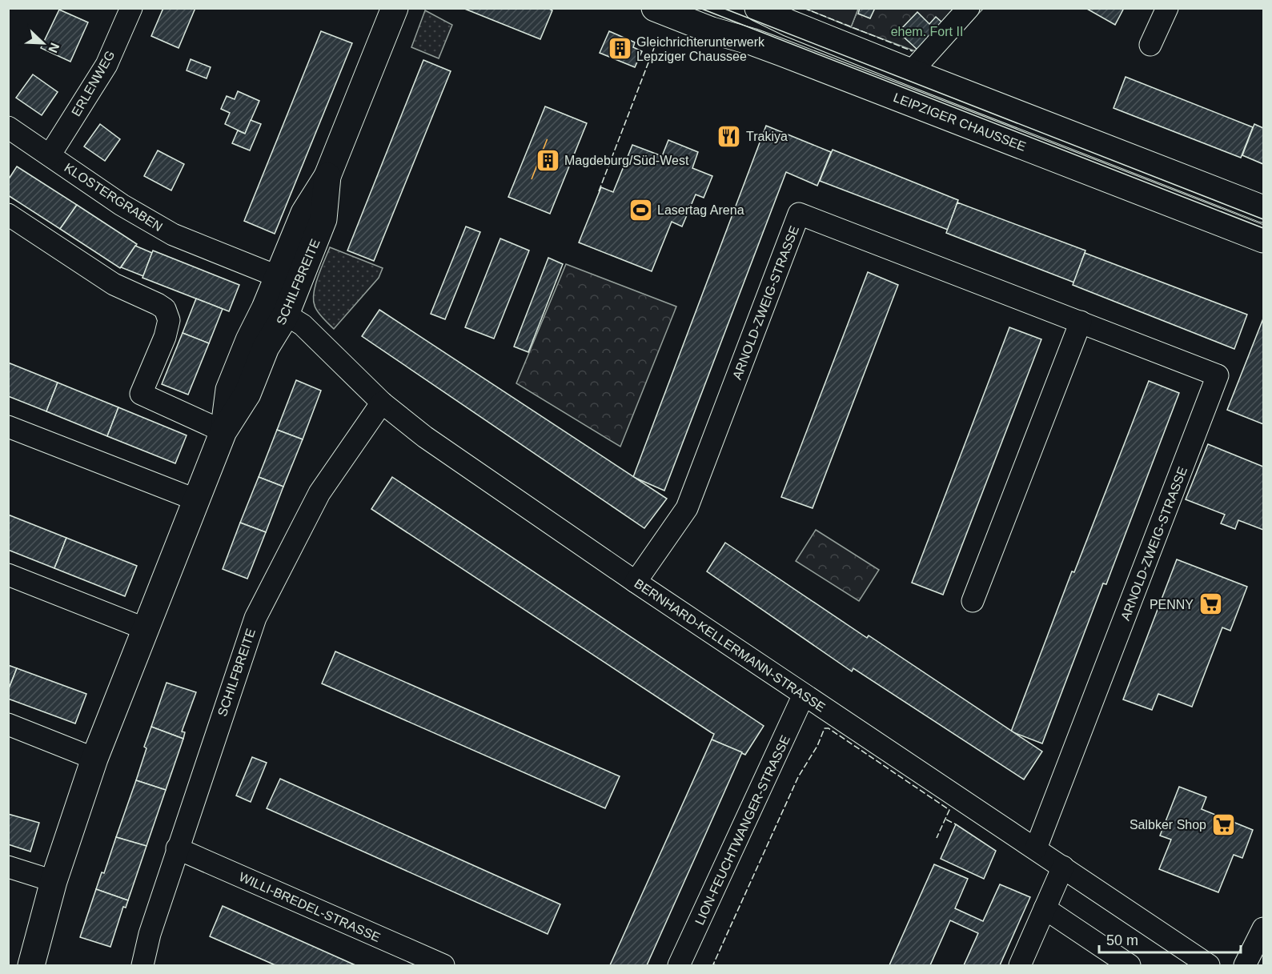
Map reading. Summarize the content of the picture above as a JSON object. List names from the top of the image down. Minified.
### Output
{"streets":{"main road":["LEIPZIGER CHAUSSEE","SCHILFBREITE"],"street":["ERLENWEG","KLOSTERGRABEN","ARNOLD-ZWEIG-STRASSE","BERNHARD-KELLERMANN-STRASSE","LION-FEUCHTWANGER-STRASSE","WILLI-BREDEL-STRASSE"]},"crossings":[["ERLENWEG","KLOSTERGRABEN"],["KLOSTERGRABEN","SCHILFBREITE"],["SCHILFBREITE","BERNHARD-KELLERMANN-STRASSE"],["SCHILFBREITE","WILLI-BREDEL-STRASSE"],["ARNOLD-ZWEIG-STRASSE","BERNHARD-KELLERMANN-STRASSE"],["BERNHARD-KELLERMANN-STRASSE","LION-FEUCHTWANGER-STRASSE"]],"parks":["ehem. Fort II"],"places":{"building":["Gleichrichterunterwerk Lepziger Chaussee","Magdeburg/Süd-West"],"restaurant":["Trakiya"],"sports":["Lasertag Arena"],"supermarket":["PENNY","Salbker Shop"]},"scale_bar":"50 m","north":"bottom right"}
